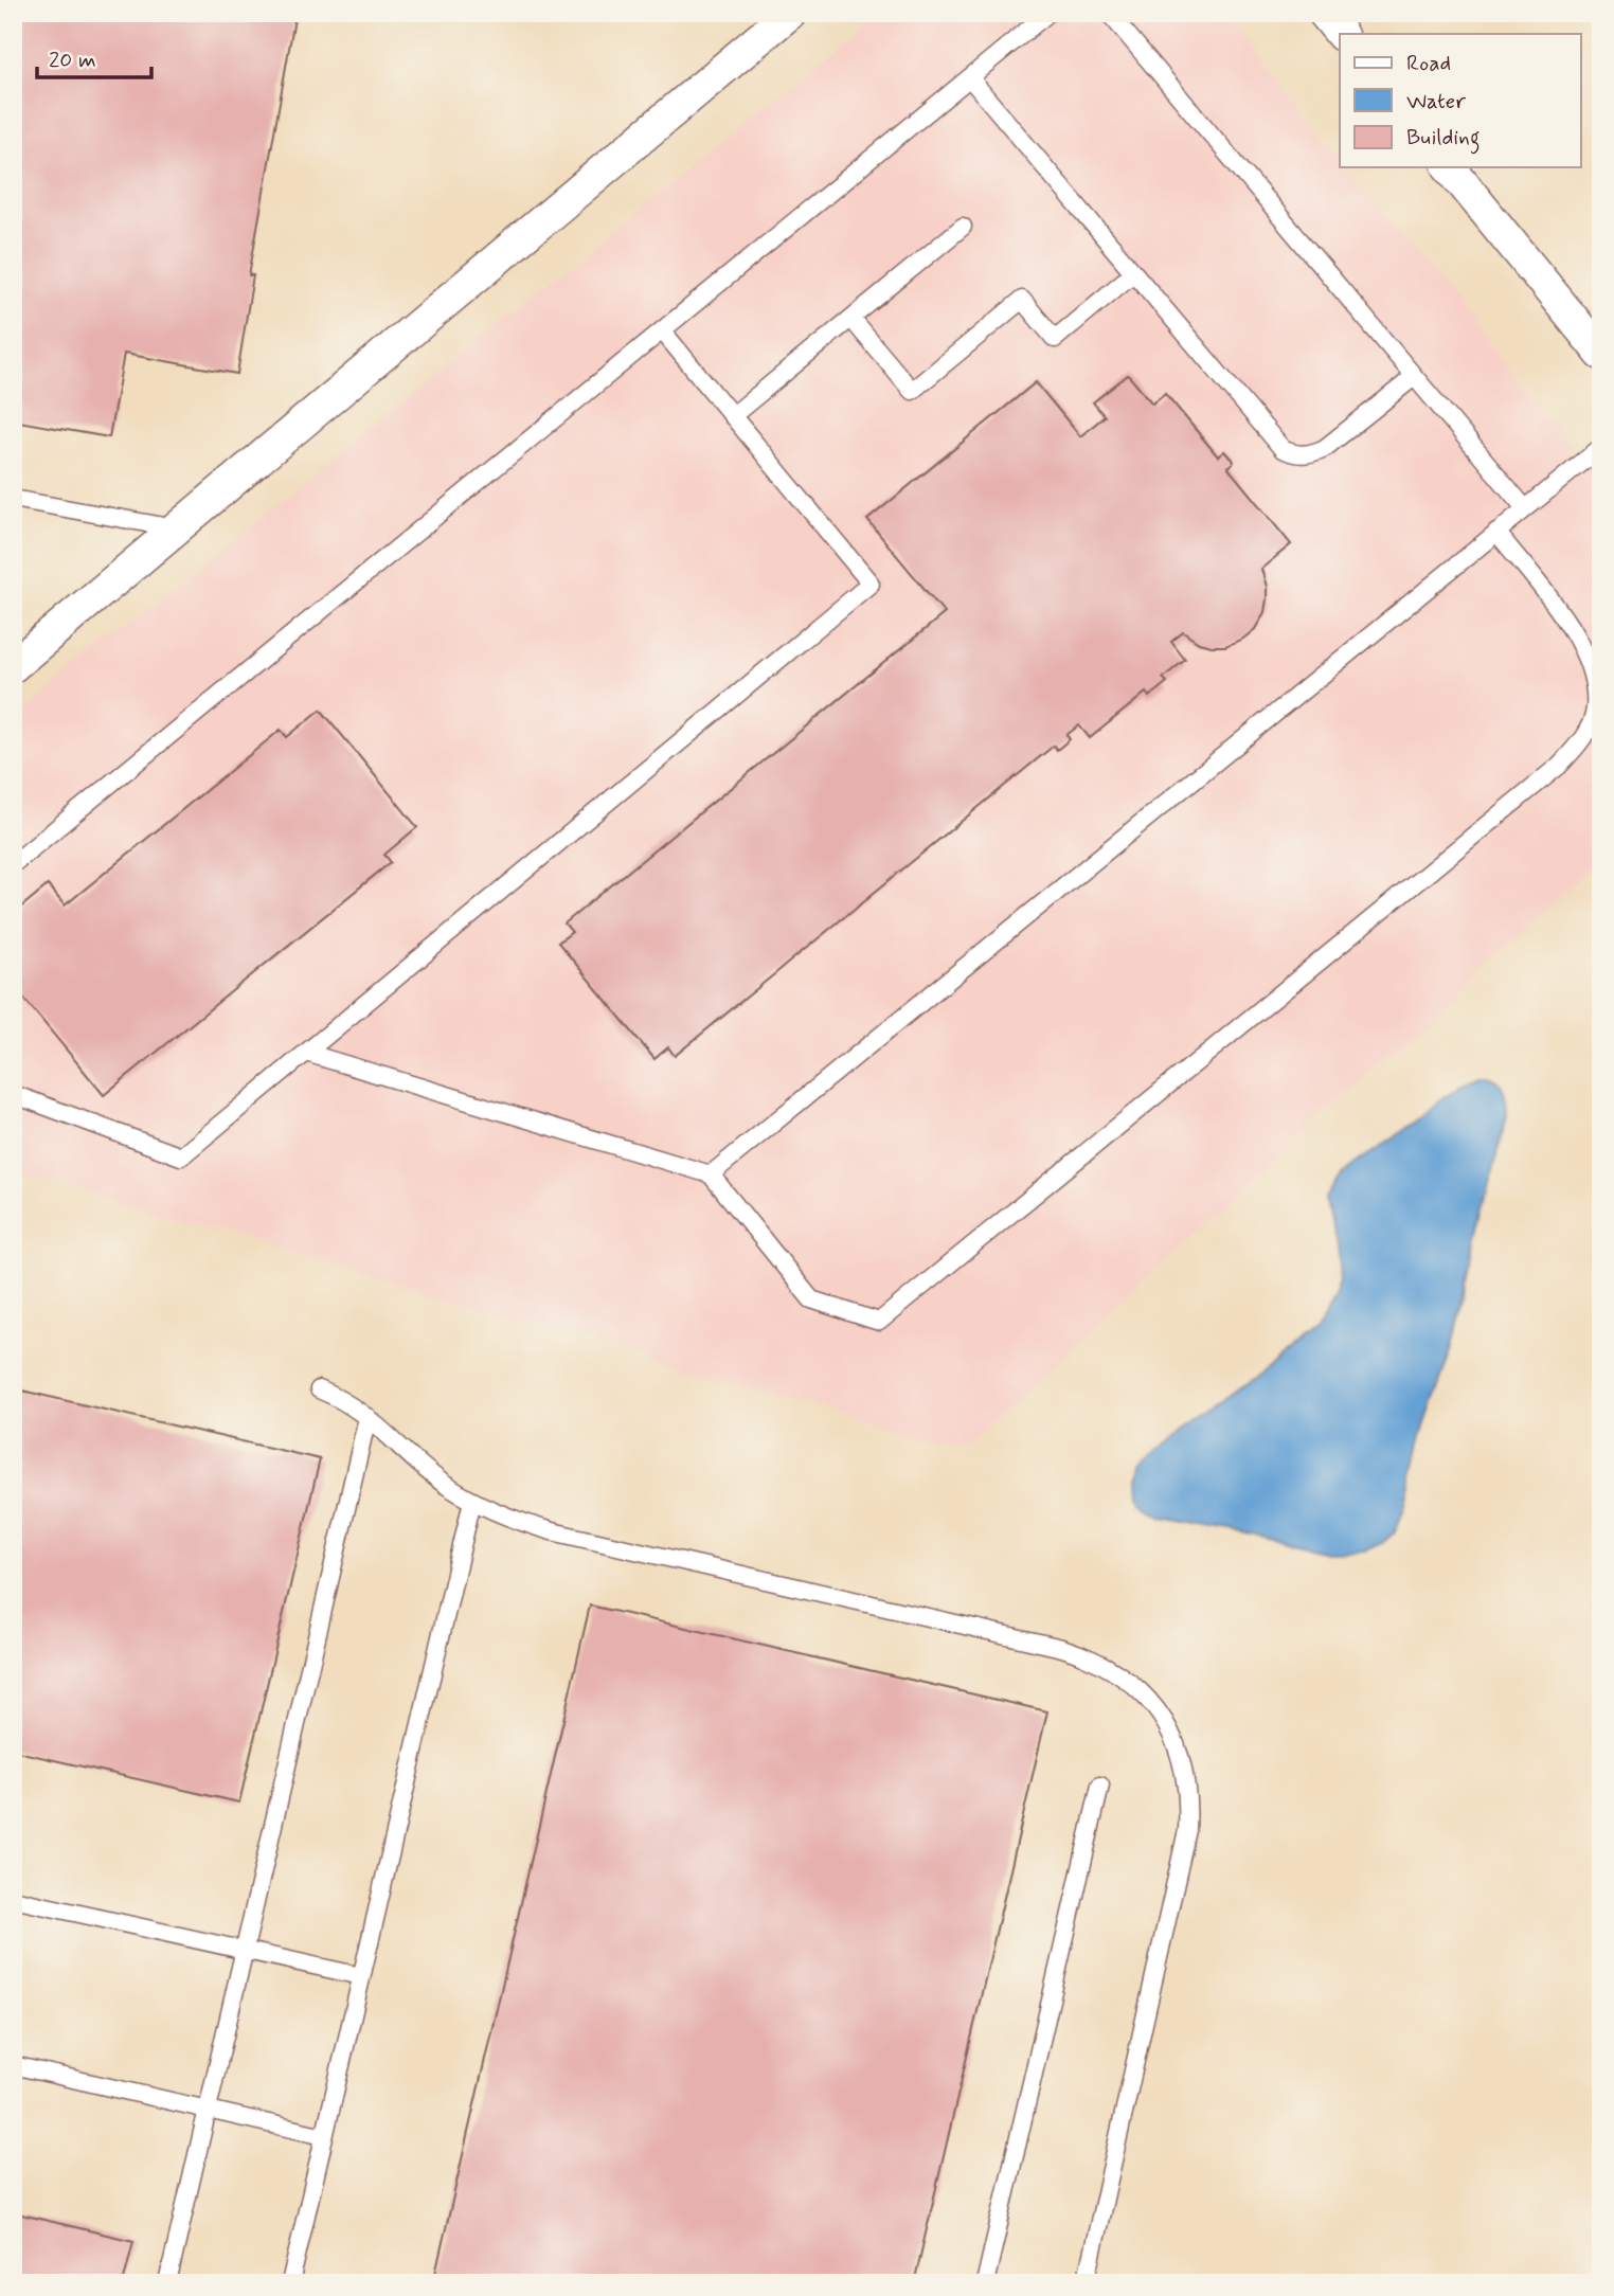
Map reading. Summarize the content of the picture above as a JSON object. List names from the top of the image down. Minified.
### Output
{"legend":["Road","Water","Building"],"scale_bar":"20 m"}
